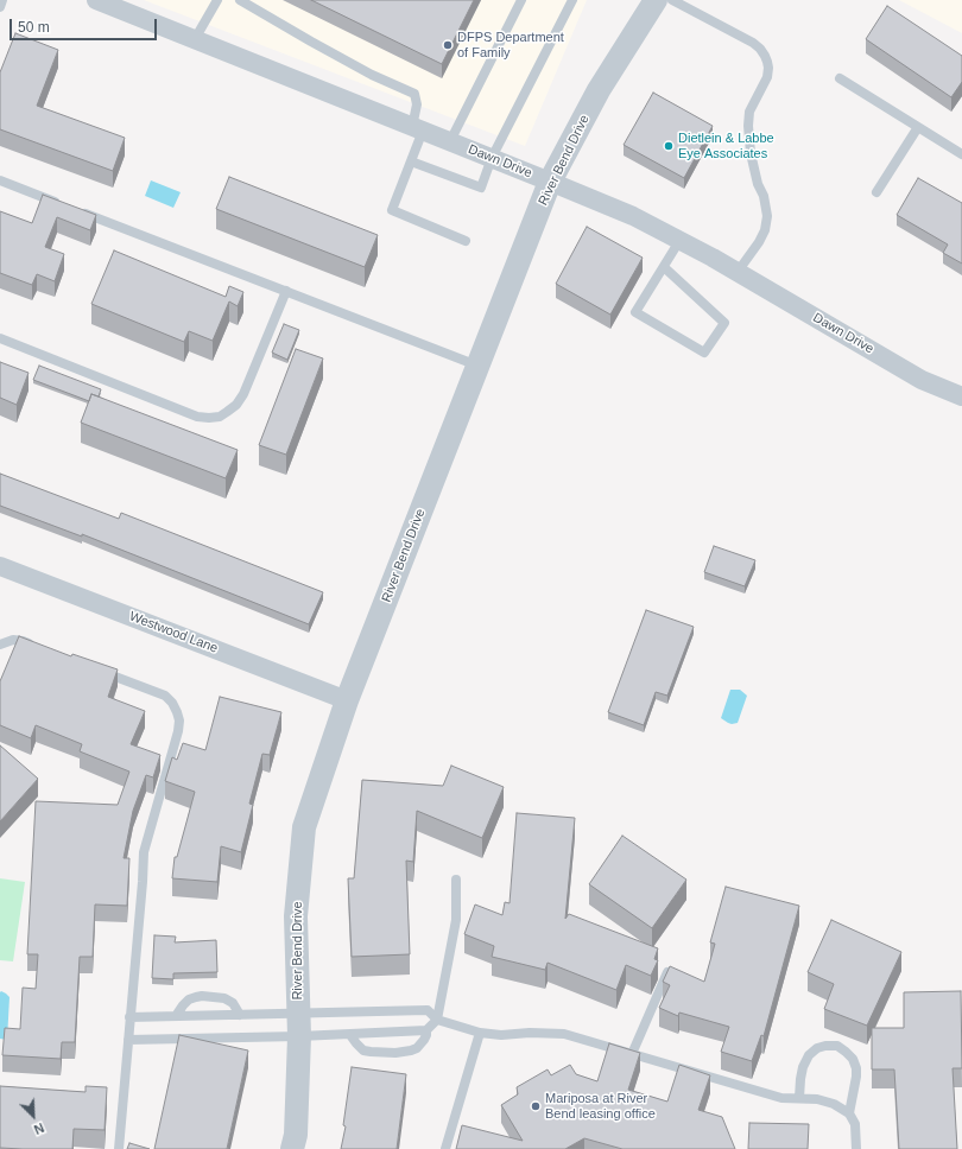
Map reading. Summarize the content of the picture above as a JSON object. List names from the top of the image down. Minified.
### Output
{"streets":{"street":["River Bend Drive","Dawn Drive","Westwood Lane"]},"crossings":[["River Bend Drive","Dawn Drive"],["River Bend Drive","Westwood Lane"]],"places":["DFPS Department of Family","Dietlein & Labbe Eye Associates","Mariposa at River Bend leasing office"],"scale_bar":"50 m","north":"bottom right"}
